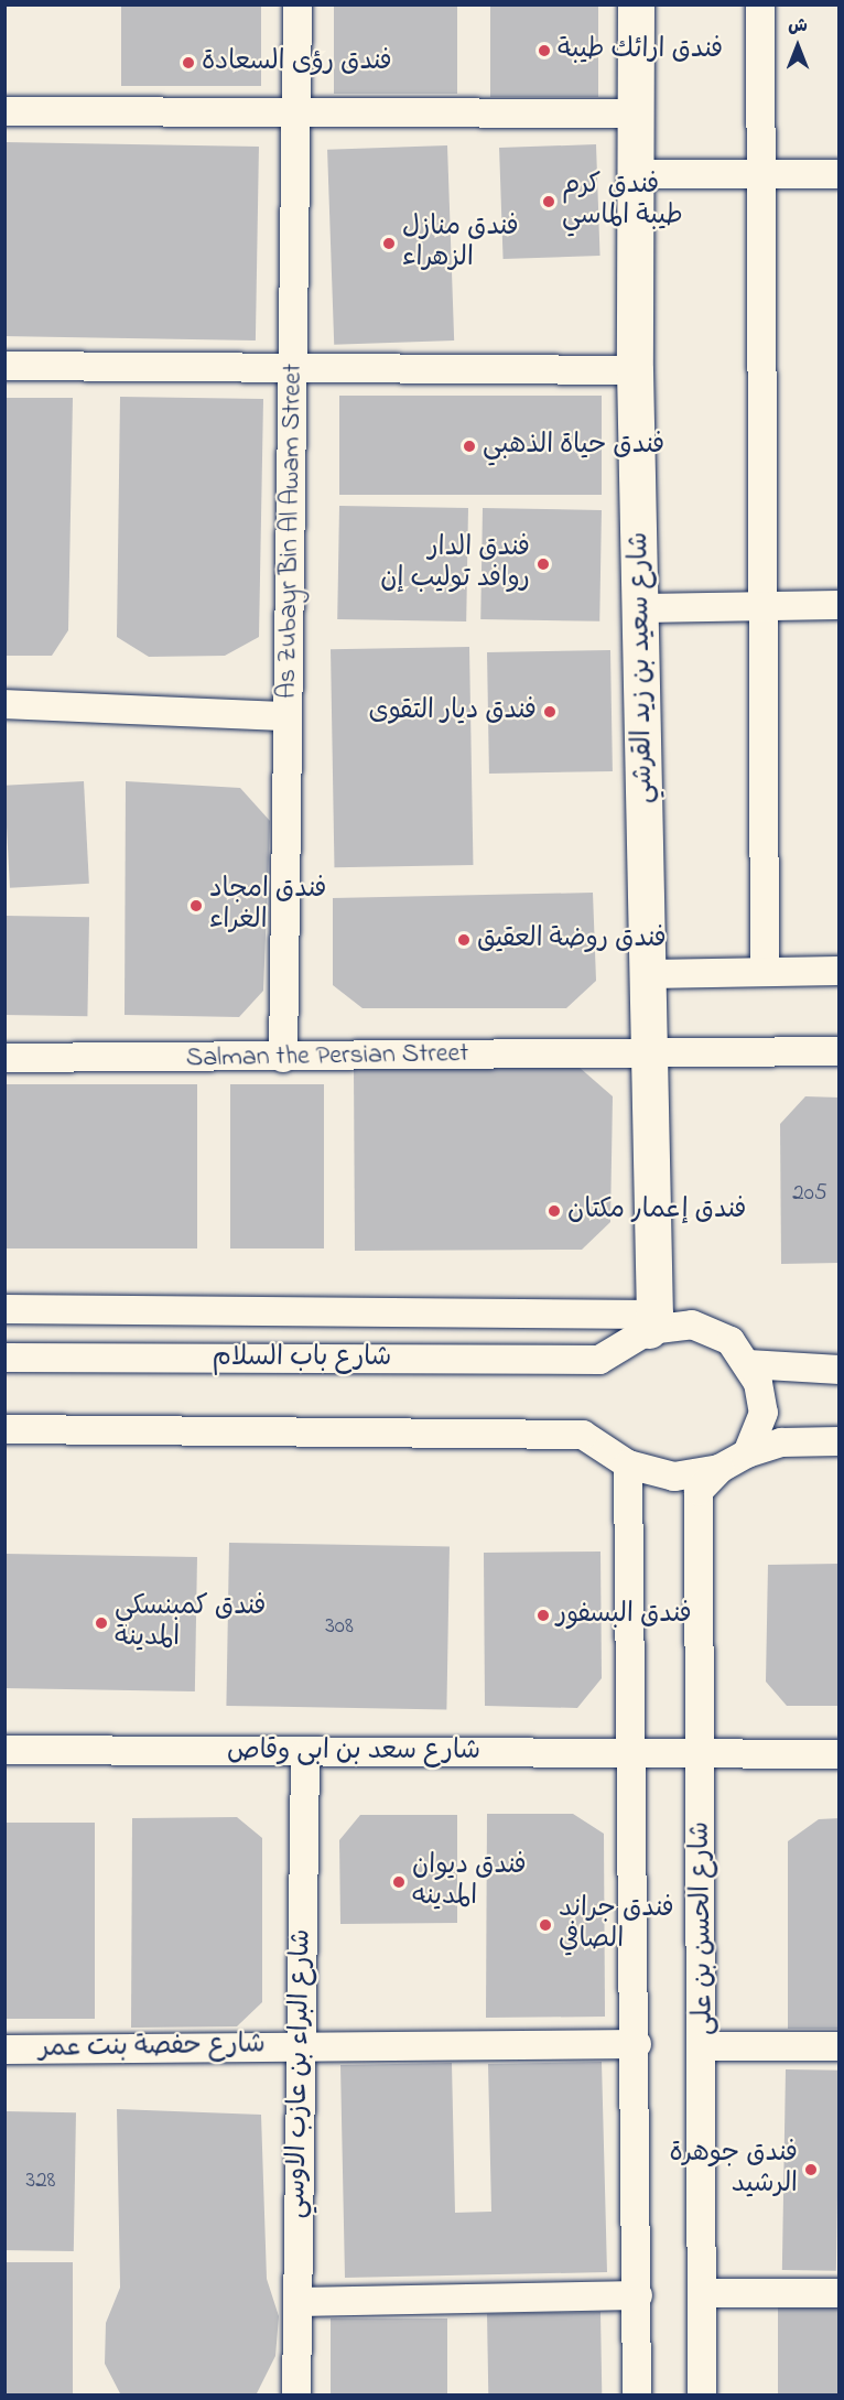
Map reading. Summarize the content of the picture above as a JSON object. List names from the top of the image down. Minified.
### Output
{"streets":{"street":["As Zubayr Bin Al Awam Street","شارع سعيد بن زيد القرشي","Salman the Persian Street","شارع باب السلام","شارع سعد بن ابى وقاص","شارع الحسن بن على","شارع حفصة بنت عمر","شارع البراء بن عازب الاوسي"]},"crossings":[["As Zubayr Bin Al Awam Street","Salman the Persian Street"],["شارع سعيد بن زيد القرشي","Salman the Persian Street"],["شارع سعيد بن زيد القرشي","شارع باب السلام"],["شارع سعد بن ابى وقاص","شارع الحسن بن على"],["شارع سعد بن ابى وقاص","شارع البراء بن عازب الاوسي"],["شارع حفصة بنت عمر","شارع البراء بن عازب الاوسي"]],"places":["فندق ارائك طيبة","فندق رؤى السعادة","فندق كرم طيبة الماسي","فندق منازل الزهراء","فندق حياة الذهبي","فندق الدار روافد توليب إن","فندق ديار التقوى","فندق امجاد الغراء","فندق روضة العقيق","فندق إعمار مكتان","فندق البسفور","فندق كمبنسكي المدينة","فندق ديوان المدينه","فندق جراند الصافي","فندق جوهرة الرشيد"],"house_numbers":["205","308","328"],"north":"top"}
